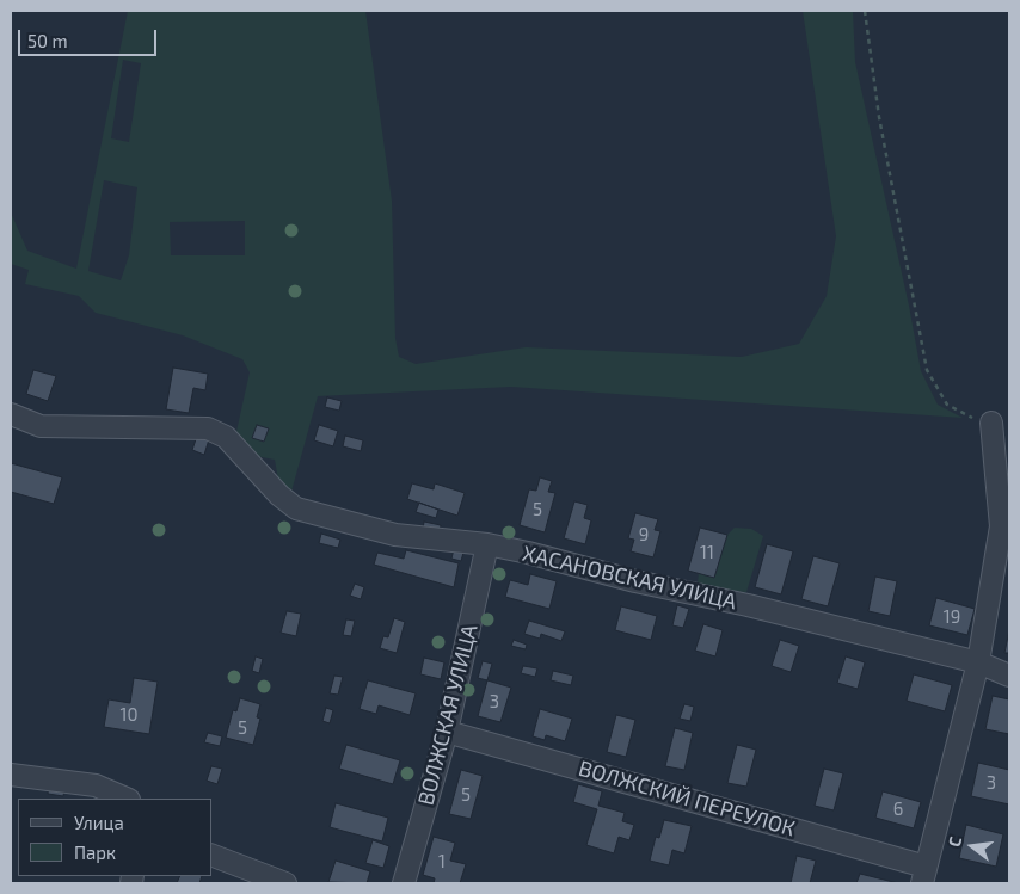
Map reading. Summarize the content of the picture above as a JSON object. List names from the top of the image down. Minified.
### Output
{"streets":{"street":["ХАСАНОВСКАЯ УЛИЦА","ВОЛЖСКАЯ УЛИЦА","ВОЛЖСКИЙ ПЕРЕУЛОК"]},"crossings":[["ХАСАНОВСКАЯ УЛИЦА","ВОЛЖСКАЯ УЛИЦА"],["ВОЛЖСКАЯ УЛИЦА","ВОЛЖСКИЙ ПЕРЕУЛОК"]],"house_numbers":["5","9","11","19","3","10","5","3","5","6","1"],"legend":["Улица","Парк"],"scale_bar":"50 m","north":"left"}
